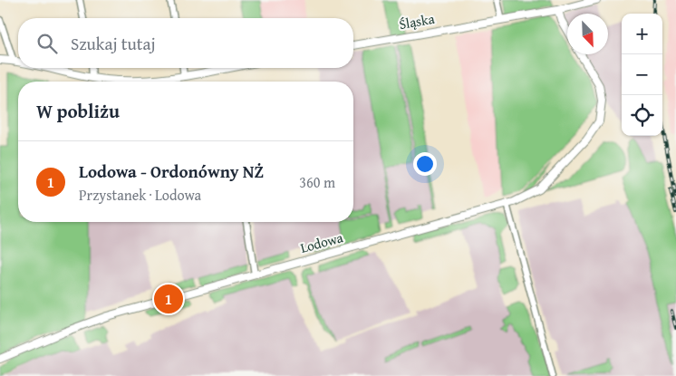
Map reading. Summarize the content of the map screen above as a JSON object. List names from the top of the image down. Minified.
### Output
{"streets":{"street":["Śląska","Lodowa"]},"north":"bottom right","page":{"map_buttons":["+","−"],"search":"Szukaj tutaj","heading":"W pobliżu","list":[{"mark":"1","name":"Lodowa - Ordonówny NŻ","note":"Przystanek · Lodowa","value":"360 m"}],"pins":"1"}}
